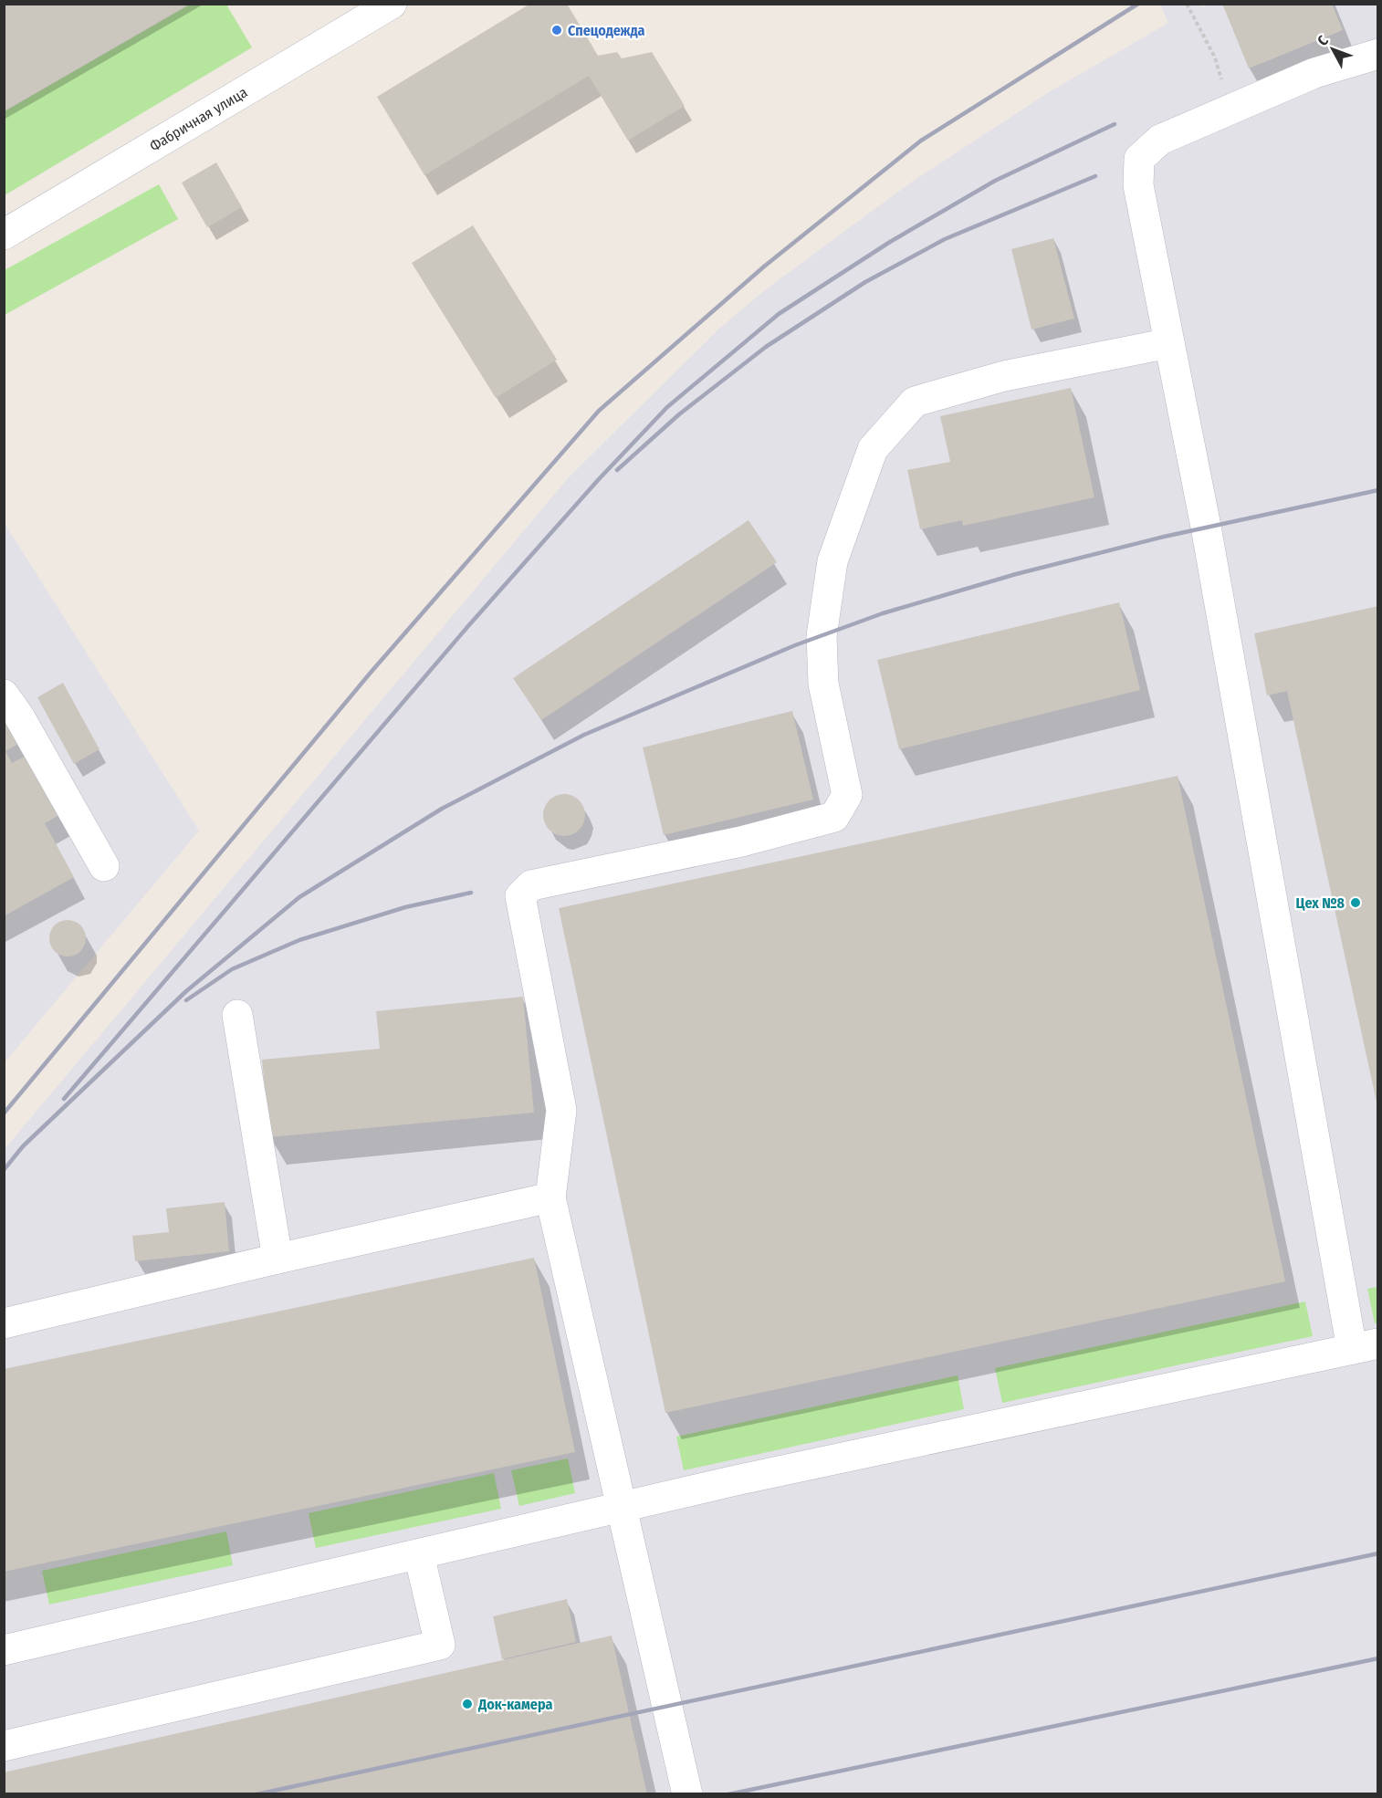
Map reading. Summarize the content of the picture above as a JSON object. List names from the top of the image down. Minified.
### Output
{"streets":{"street":["Фабричная улица"]},"places":["Спецодежда","Цех №8","Док-камера"],"north":"top left"}
